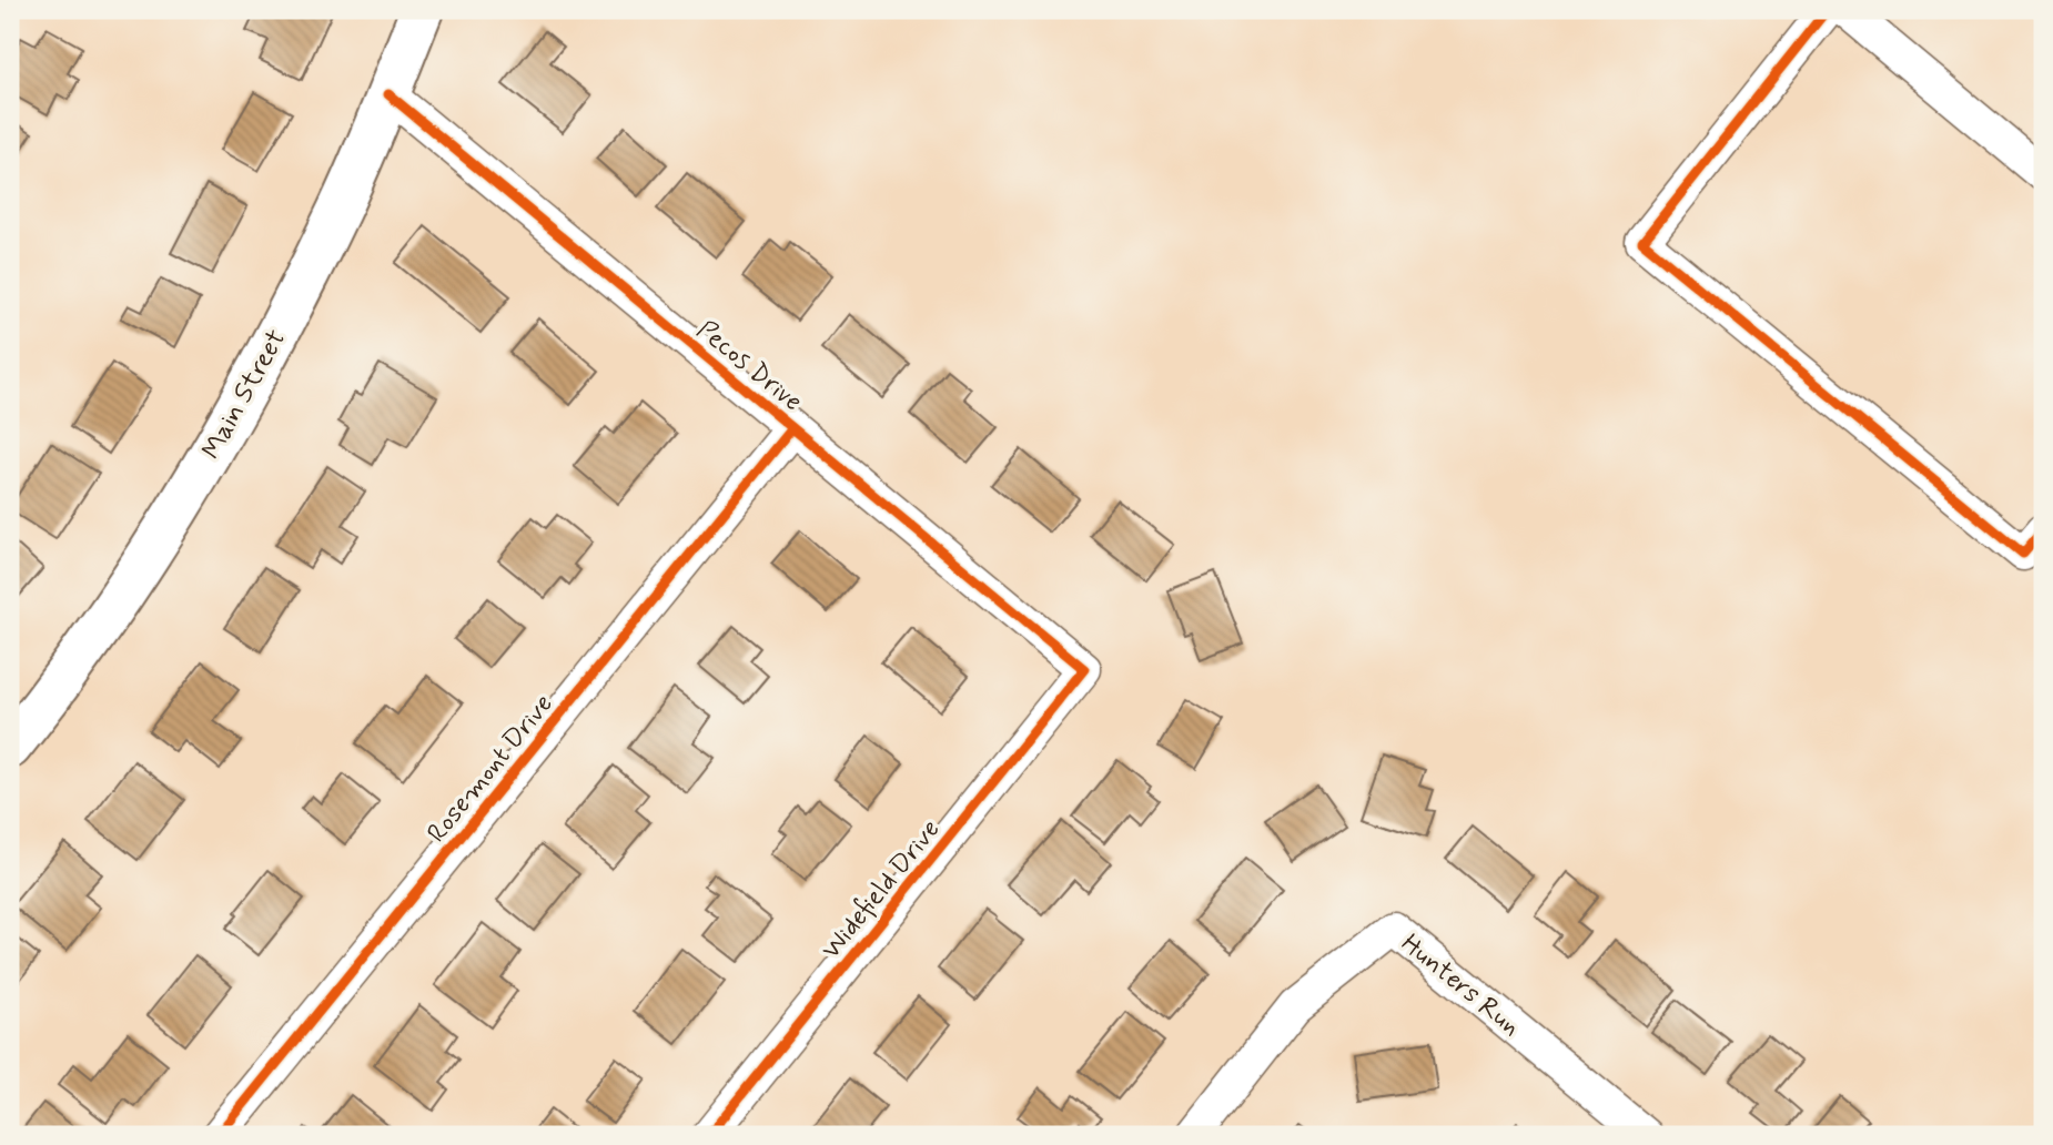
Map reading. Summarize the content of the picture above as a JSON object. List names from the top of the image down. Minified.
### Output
{"streets":{"main road":["Main Street"],"street":["Pecos Drive","Rosemont Drive","Widefield Drive","Hunters Run"]},"crossings":[["Pecos Drive","Main Street"],["Pecos Drive","Rosemont Drive"],["Pecos Drive","Widefield Drive"]]}
